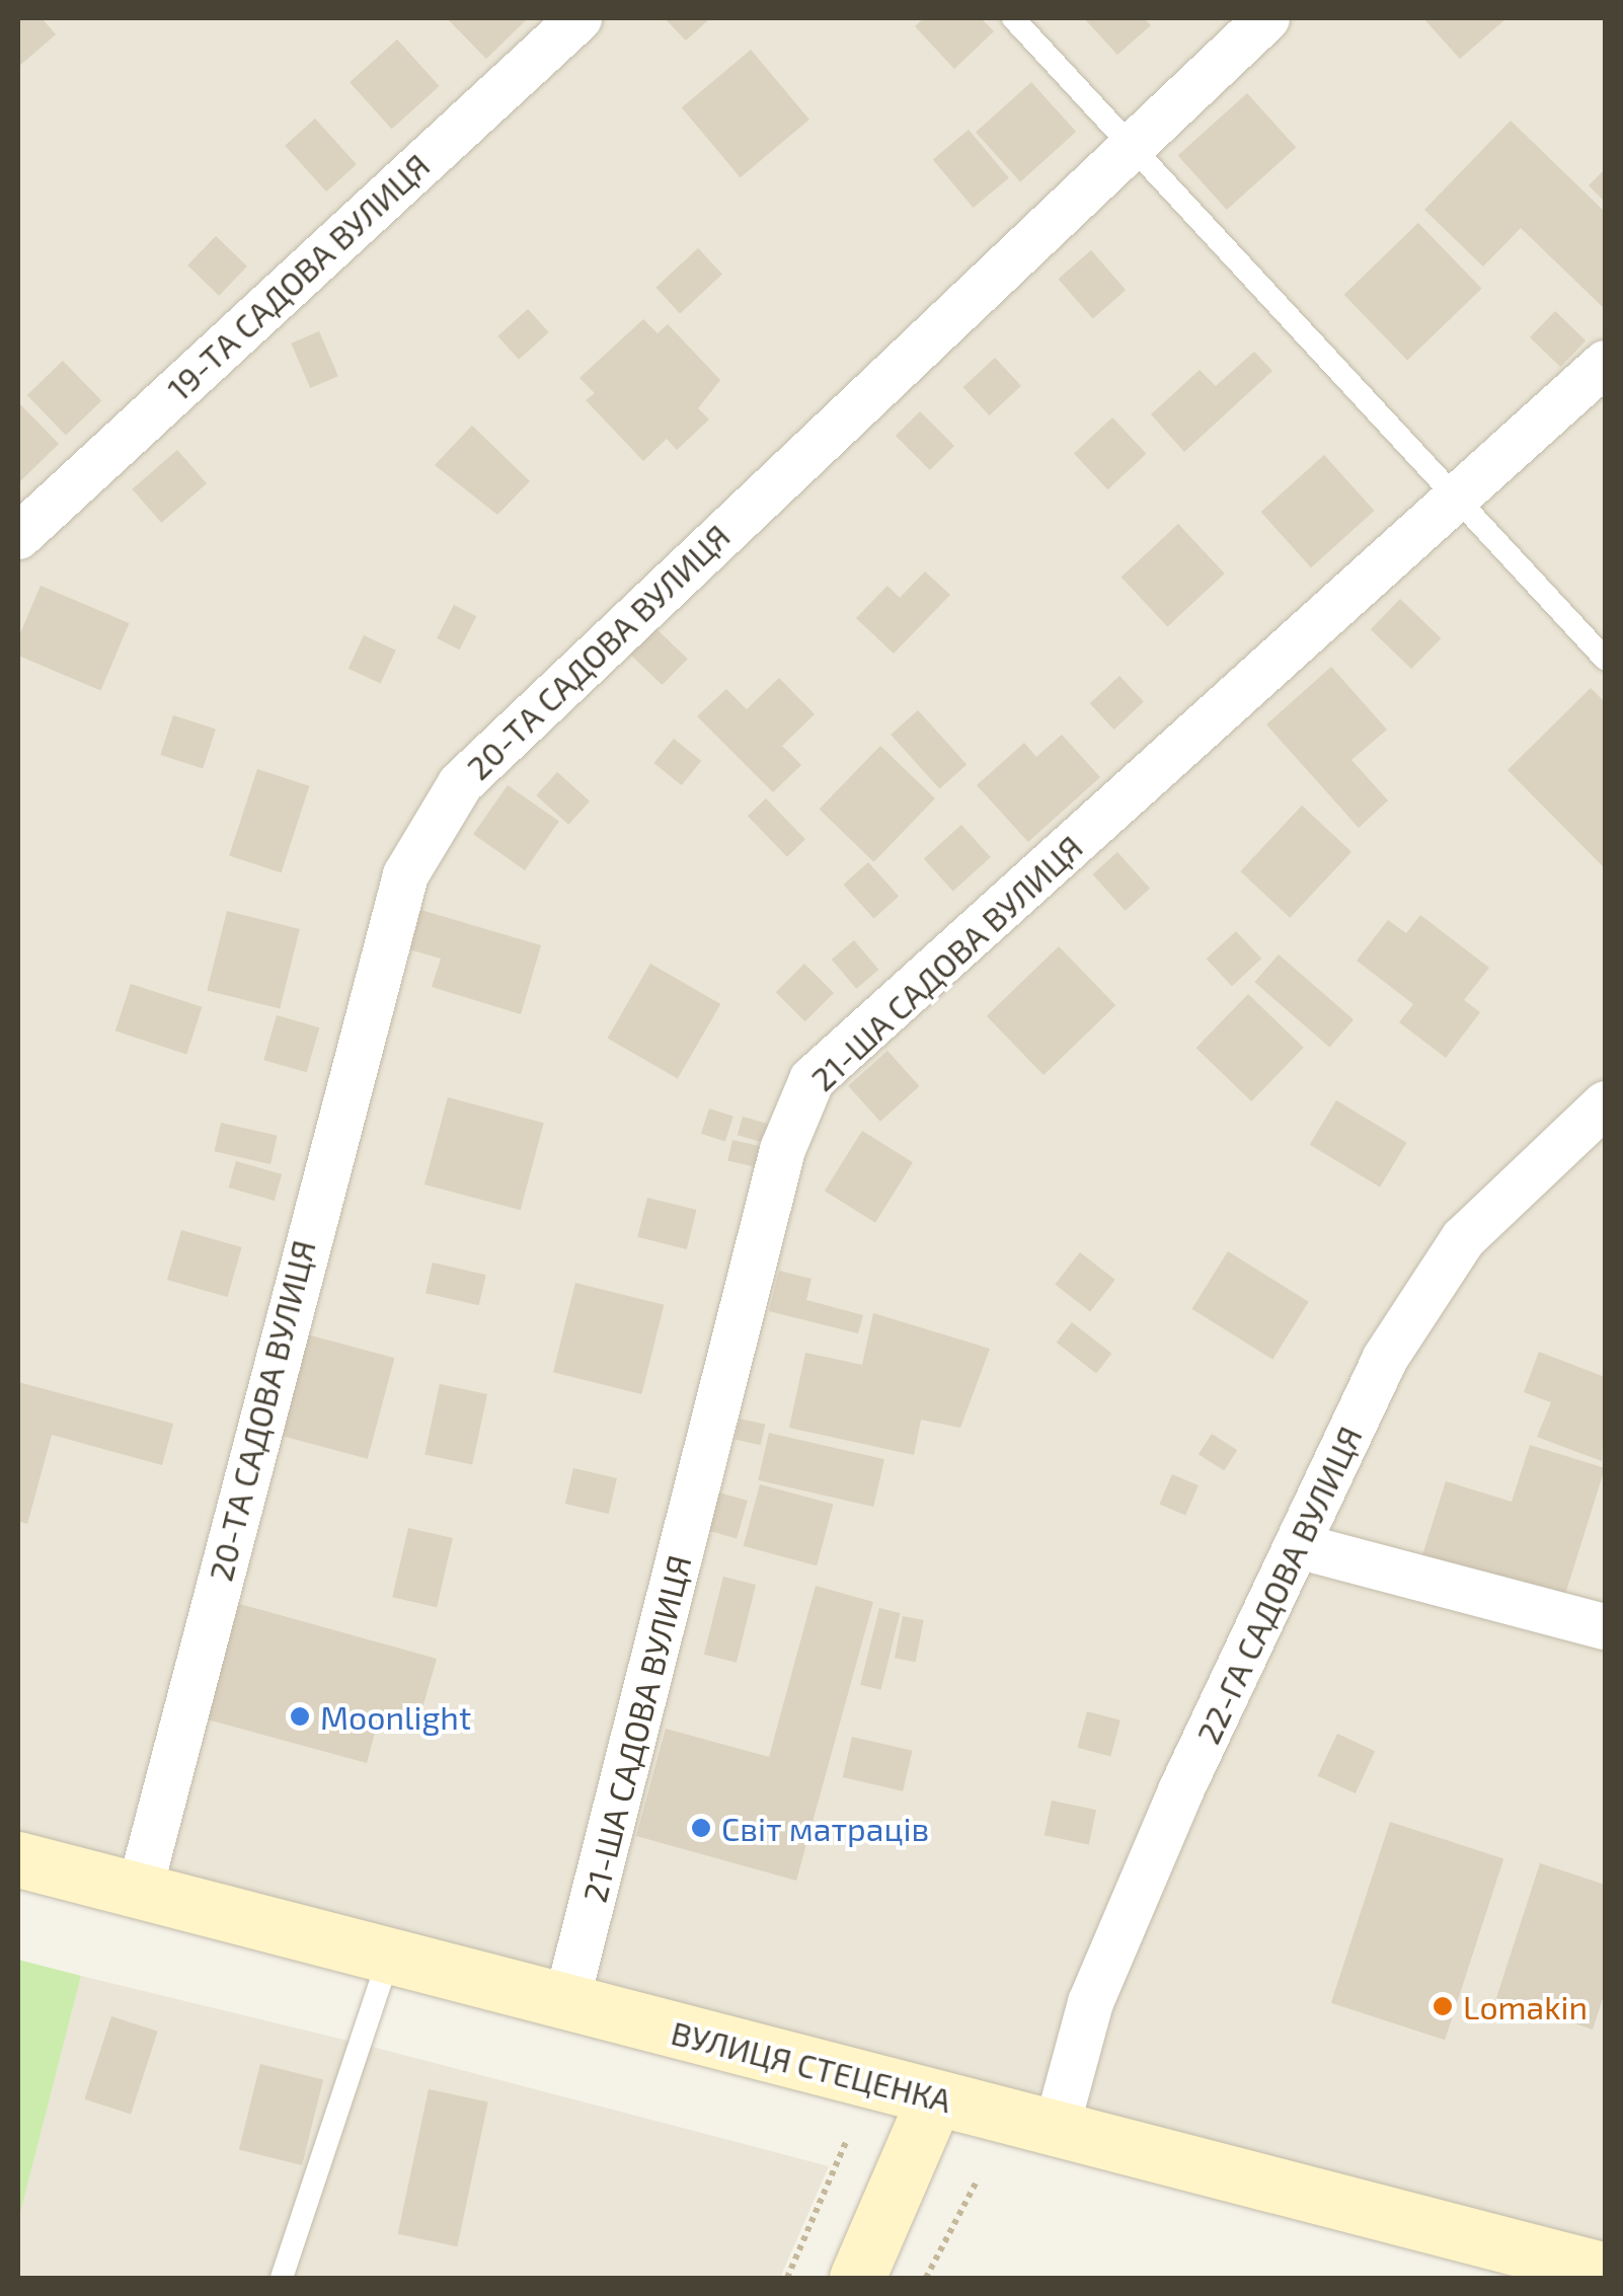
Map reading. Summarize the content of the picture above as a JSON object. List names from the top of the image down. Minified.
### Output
{"streets":{"main road":["ВУЛИЦЯ СТЕЦЕНКА"],"street":["19-ТА САДОВА ВУЛИЦЯ","20-ТА САДОВА ВУЛИЦЯ","21-ША САДОВА ВУЛИЦЯ","22-ГА САДОВА ВУЛИЦЯ"]},"crossings":[["20-ТА САДОВА ВУЛИЦЯ","ВУЛИЦЯ СТЕЦЕНКА"],["21-ША САДОВА ВУЛИЦЯ","ВУЛИЦЯ СТЕЦЕНКА"],["22-ГА САДОВА ВУЛИЦЯ","ВУЛИЦЯ СТЕЦЕНКА"]],"places":["Moonlight","Світ матраців","Lomakin"]}
